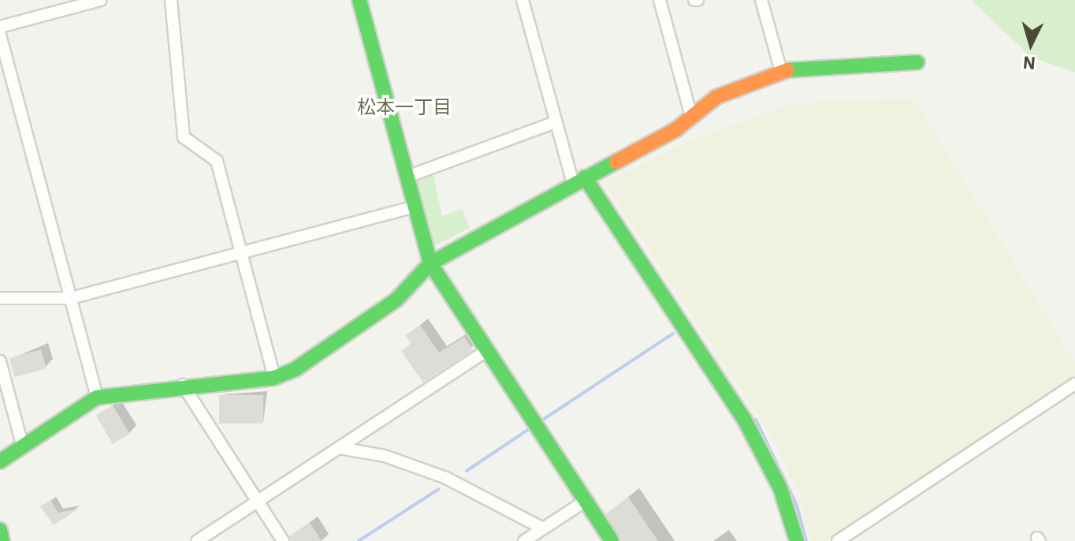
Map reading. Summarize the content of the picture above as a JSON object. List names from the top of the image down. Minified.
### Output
{"districts":["松本一丁目"],"north":"bottom"}
